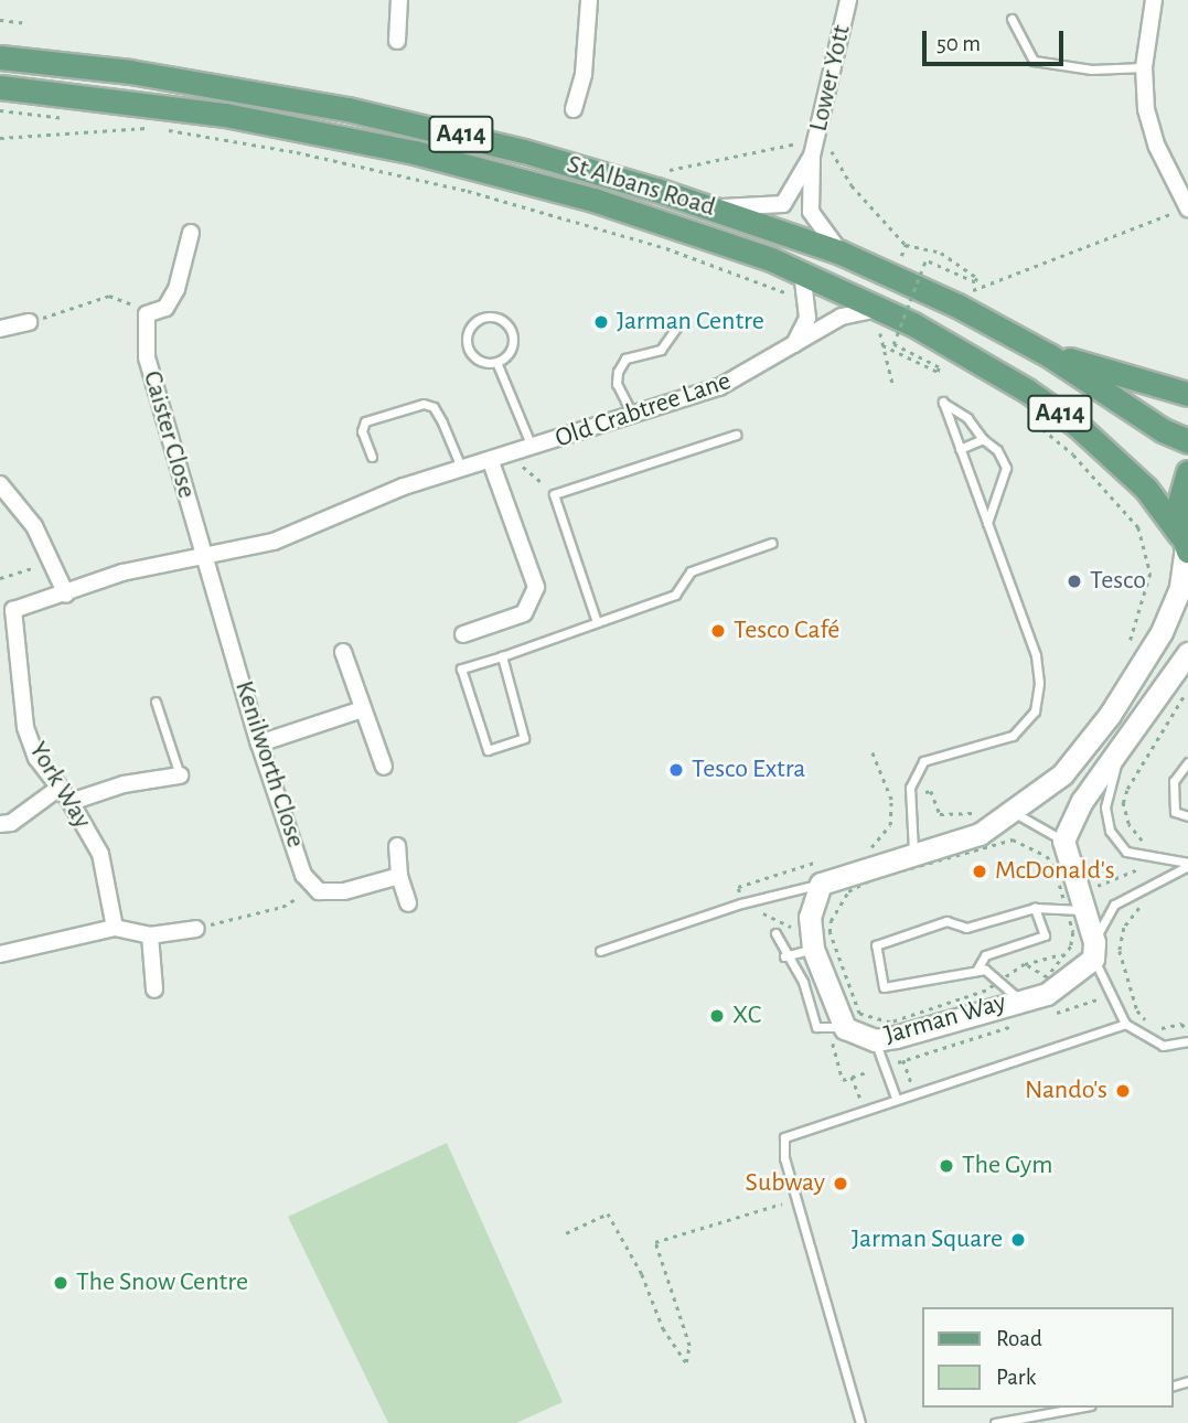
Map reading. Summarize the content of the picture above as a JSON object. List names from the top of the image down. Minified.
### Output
{"streets":{"main road":["A414","St Albans Road"],"street":["Lower Yott","Old Crabtree Lane","Caister Close","Kenilworth Close","York Way","Jarman Way"]},"crossings":[["Lower Yott","St Albans Road"],["A414","St Albans Road"],["St Albans Road","Old Crabtree Lane"],["Old Crabtree Lane","Caister Close"],["Old Crabtree Lane","Kenilworth Close"],["Old Crabtree Lane","York Way"],["Caister Close","Kenilworth Close"],["Caister Close","York Way"],["Kenilworth Close","York Way"]],"places":["Jarman Centre","Tesco","Tesco Café","Tesco Extra","McDonald's","XC","Nando's","The Gym","Subway","Jarman Square","The Snow Centre"],"legend":["Road","Park"],"scale_bar":"50 m"}
